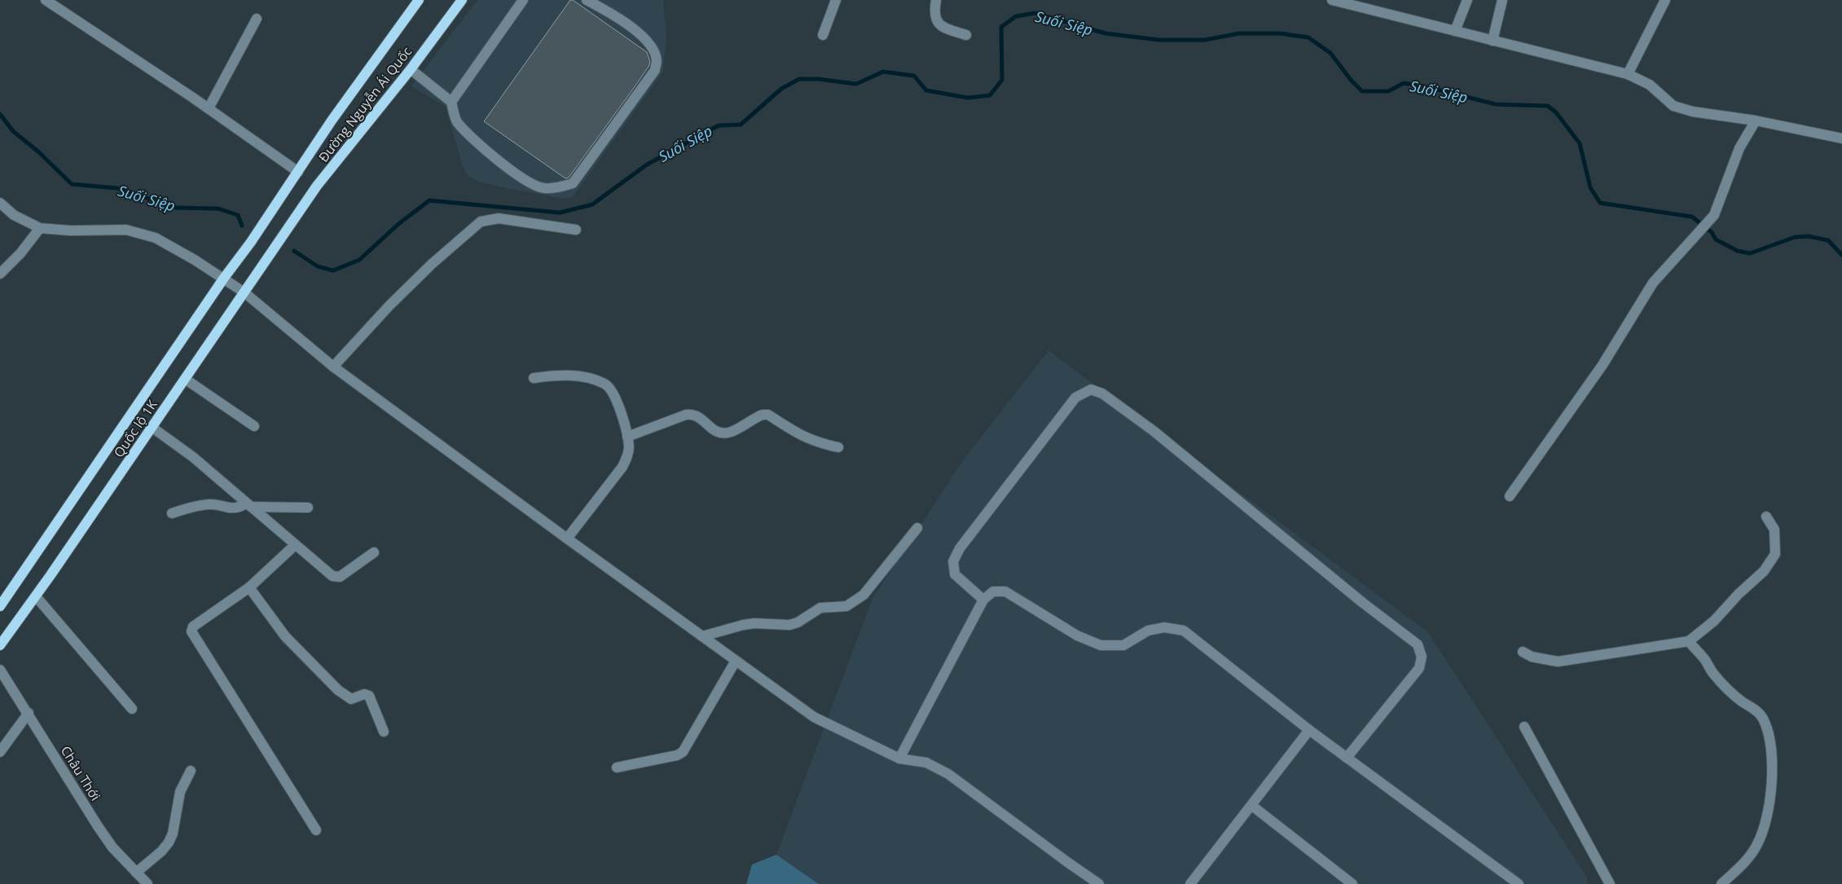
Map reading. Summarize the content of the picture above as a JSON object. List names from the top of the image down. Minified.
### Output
{"streets":{"main road":["Đường Nguyễn Ái Quốc","Quốc lộ 1K"],"street":["Châu Thới"]},"crossings":[["Đường Nguyễn Ái Quốc","Quốc lộ 1K"]],"water":["Suối Siệp"]}
